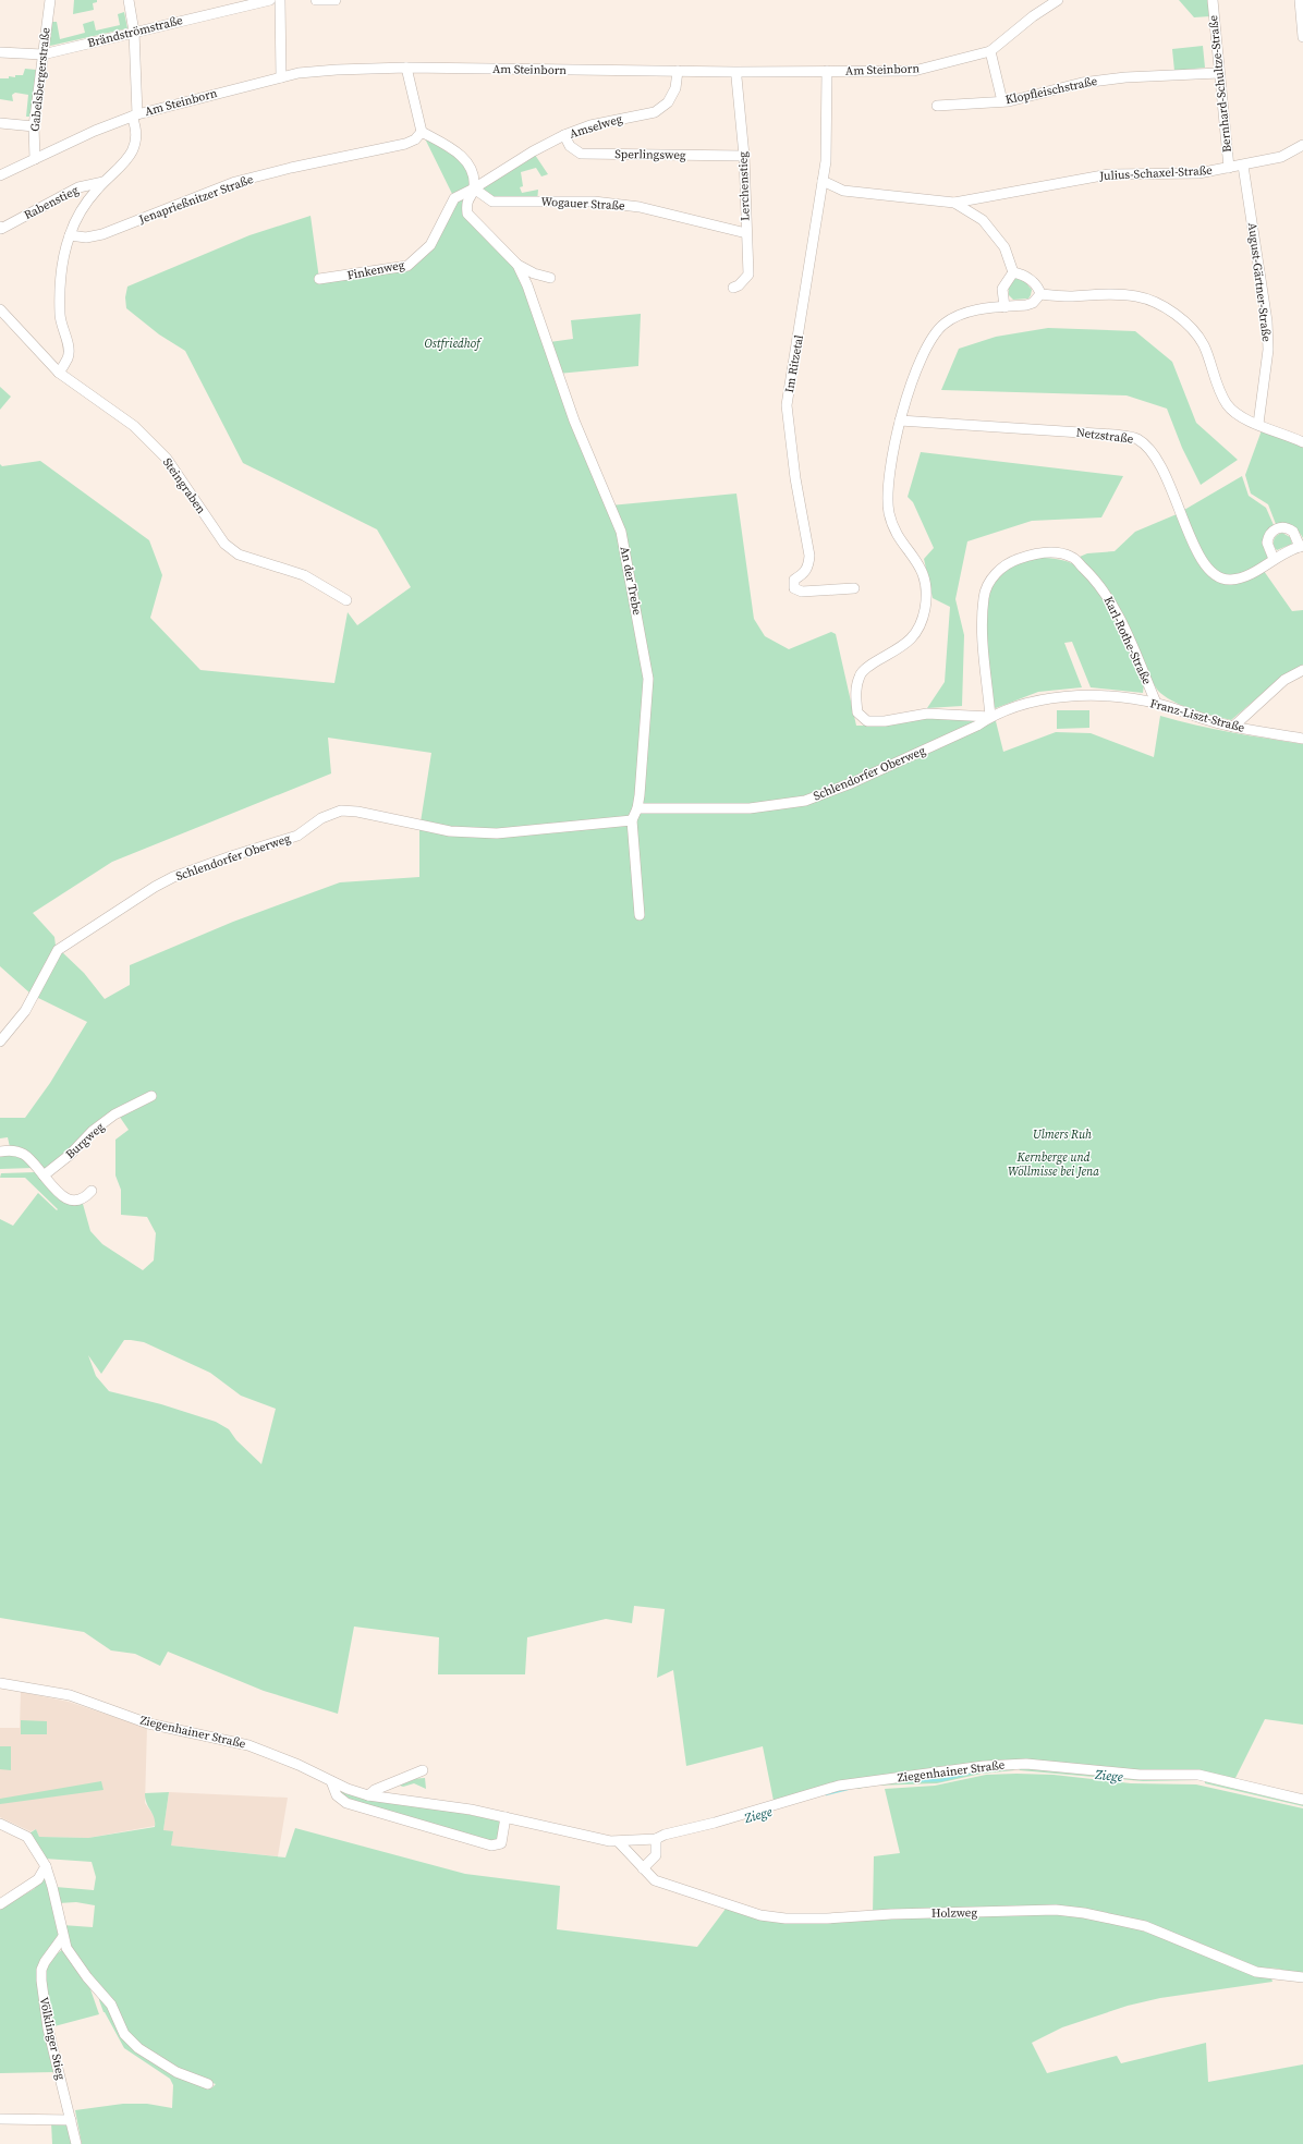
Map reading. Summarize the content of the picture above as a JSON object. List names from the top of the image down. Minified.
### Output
{"streets":{"street":["Brändströmstraße","Am Steinborn","Gabelsbergerstraße","Bernhard-Schultze-Straße","Klopfleischstraße","Amselweg","Sperlingsweg","Julius-Schaxel-Straße","Lerchenstieg","Jenaprießnitzer Straße","Rabenstieg","Wogauer Straße","Finkenweg","August-Gärtner-Straße","Im Ritzetal","Netzstraße","Steingraben","An der Trebe","Karl-Rothe-Straße","Franz-Liszt-Straße","Schlendorfer Oberweg","Burgweg","Ziegenhainer Straße","Holzweg","Völklinger Stieg"]},"crossings":[["Brändströmstraße","Gabelsbergerstraße"],["Am Steinborn","Gabelsbergerstraße"],["Am Steinborn","Amselweg"],["Am Steinborn","Im Ritzetal"],["Bernhard-Schultze-Straße","Klopfleischstraße"],["Bernhard-Schultze-Straße","Julius-Schaxel-Straße"],["Amselweg","Sperlingsweg"],["Amselweg","Wogauer Straße"],["Amselweg","Finkenweg"],["Amselweg","An der Trebe"],["Sperlingsweg","Lerchenstieg"],["Julius-Schaxel-Straße","August-Gärtner-Straße"],["Lerchenstieg","Wogauer Straße"],["Jenaprießnitzer Straße","An der Trebe"],["Wogauer Straße","Finkenweg"],["Wogauer Straße","An der Trebe"],["Finkenweg","An der Trebe"],["An der Trebe","Schlendorfer Oberweg"],["Karl-Rothe-Straße","Franz-Liszt-Straße"],["Karl-Rothe-Straße","Schlendorfer Oberweg"],["Franz-Liszt-Straße","Schlendorfer Oberweg"],["Ziegenhainer Straße","Holzweg"]],"water":["Ziege"],"parks":["Ostfriedhof","Ulmers Ruh","Kernberge und Wöllmisse bei Jena"]}
